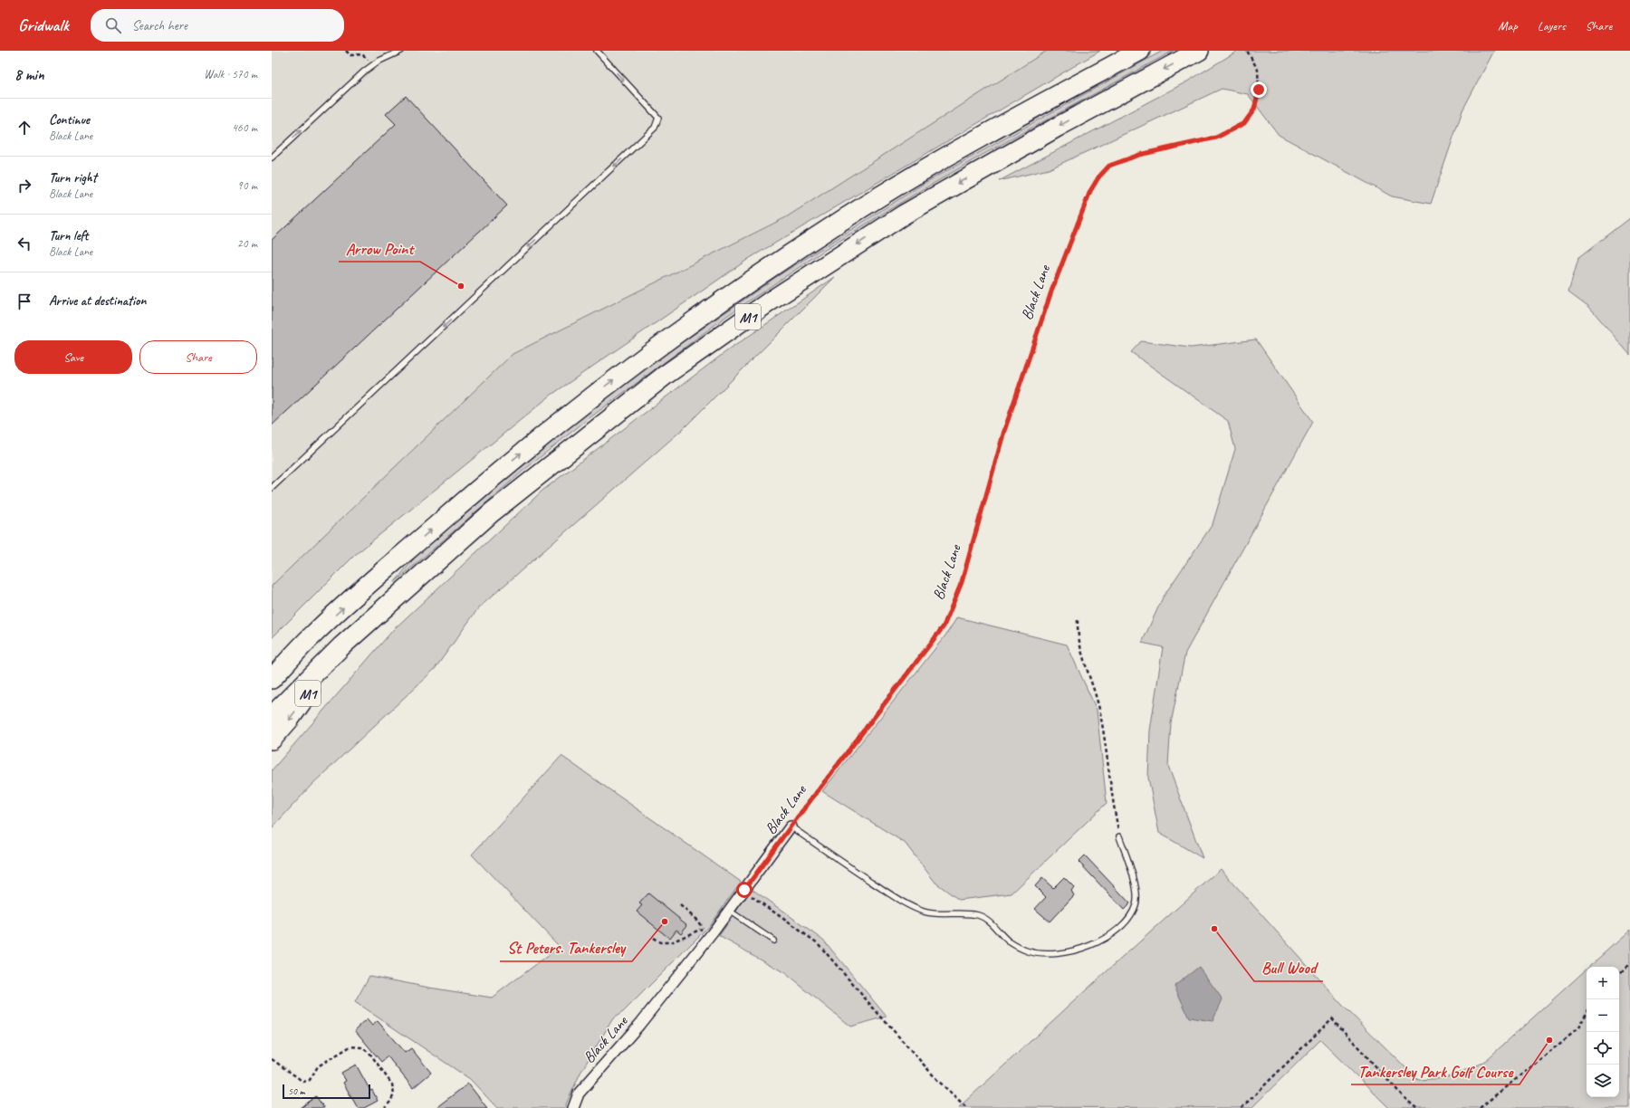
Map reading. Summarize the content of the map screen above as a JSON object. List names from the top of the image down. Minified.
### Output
{"streets":{"highway":["M1"],"street":["Black Lane"]},"places":["Arrow Point","St Peters. Tankersley","Bull Wood","Tankersley Park Golf Course"],"scale_bar":"50 m","page":{"header":"Gridwalk","search":"Search here","nav":["Map","Layers","Share"],"heading":["8 min","Walk · 570 m"],"list":[["Continue","Black Lane","460 m"],["Turn right","Black Lane","90 m"],["Turn left","Black Lane","20 m"],"Arrive at destination"],"buttons":["Save","Share"],"map_buttons":["+","−"],"scale":"50 m"}}
